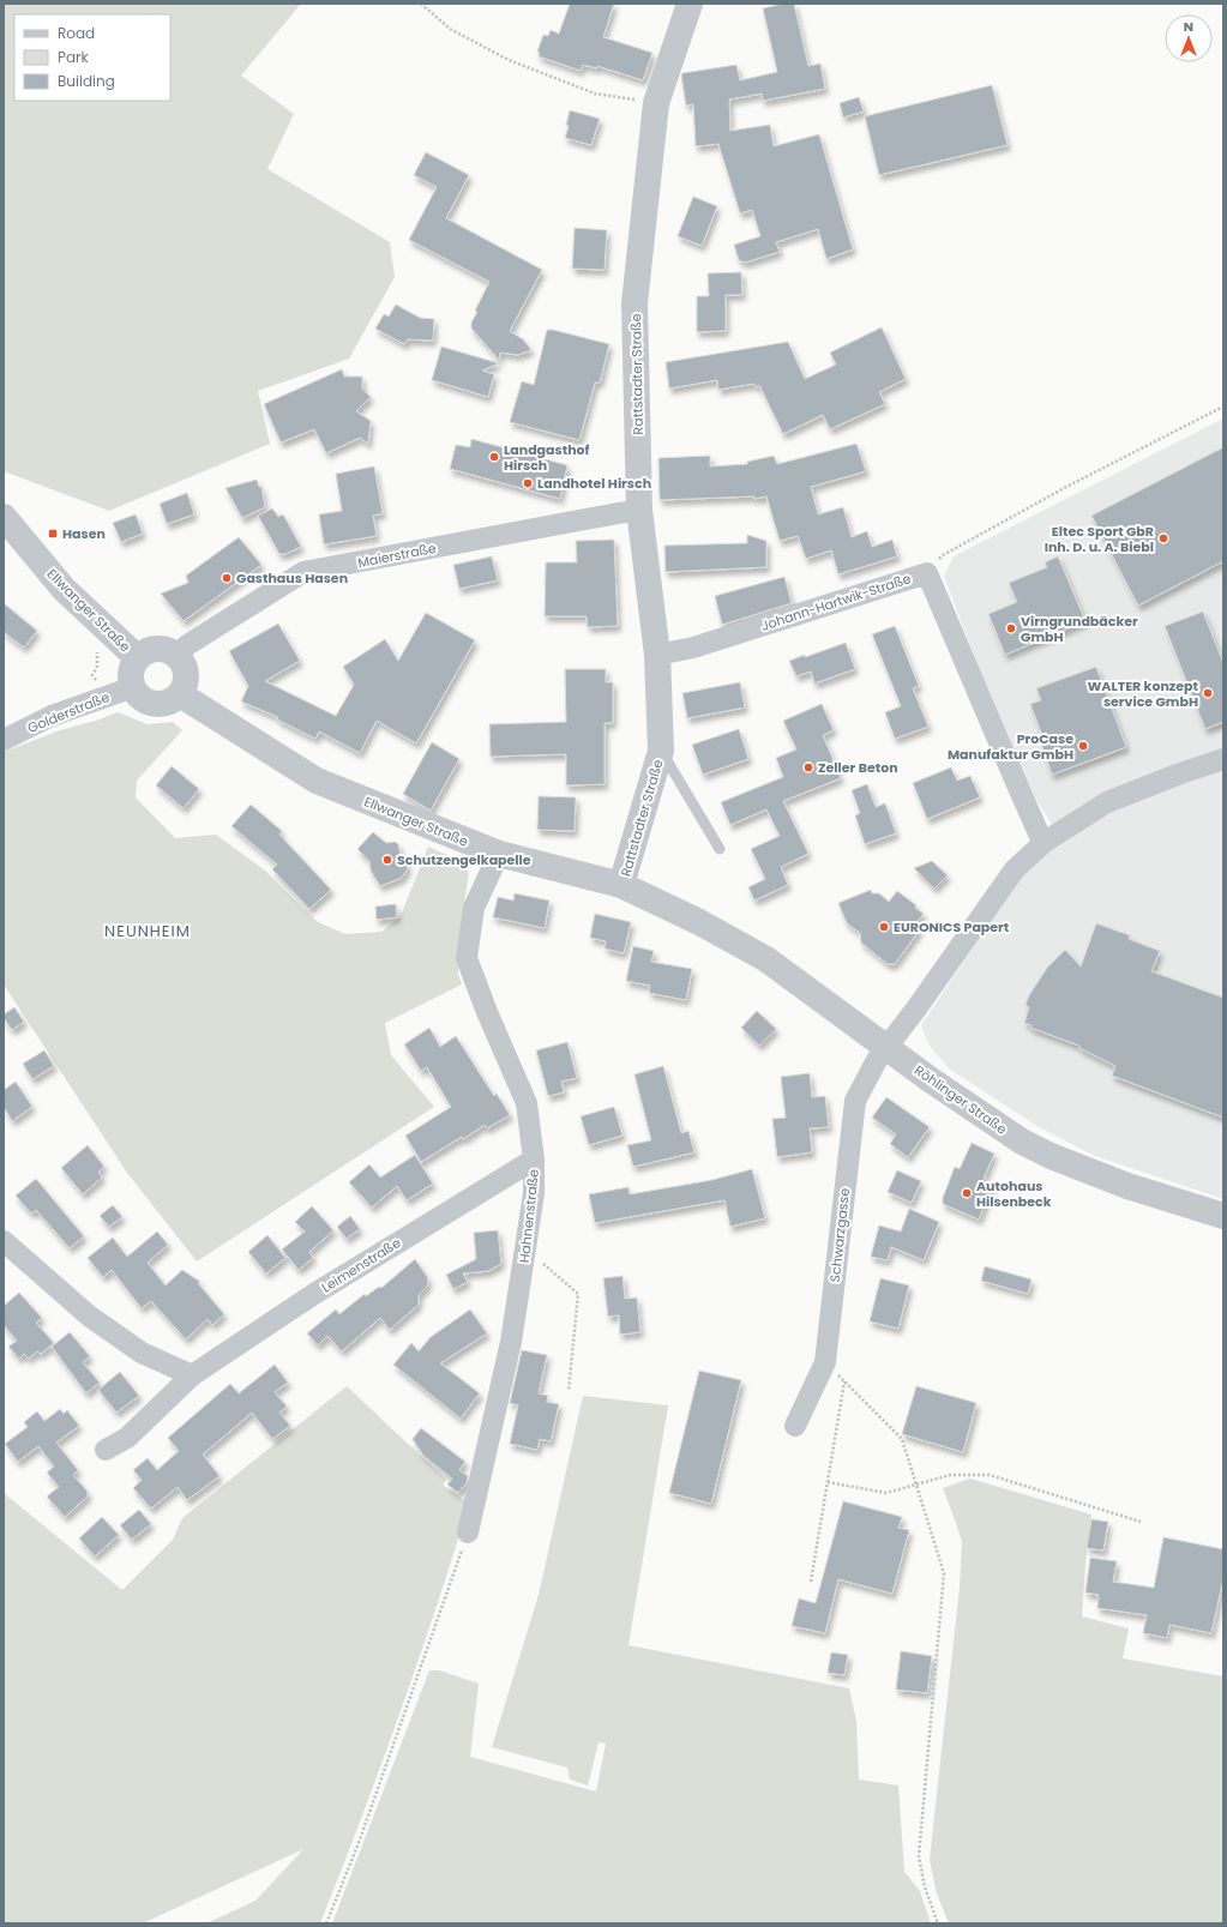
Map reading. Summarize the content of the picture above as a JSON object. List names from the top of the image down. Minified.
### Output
{"streets":{"street":["Rattstadter Straße","Maierstraße","Johann-Hartwik-Straße","Ellwanger Straße","Golderstraße","Röhlinger Straße","Hahnenstraße","Schwarzgasse","Leimenstraße"]},"crossings":[["Rattstadter Straße","Maierstraße"],["Rattstadter Straße","Johann-Hartwik-Straße"],["Rattstadter Straße","Ellwanger Straße"],["Maierstraße","Ellwanger Straße"],["Maierstraße","Golderstraße"],["Johann-Hartwik-Straße","Schwarzgasse"],["Ellwanger Straße","Golderstraße"],["Ellwanger Straße","Röhlinger Straße"],["Ellwanger Straße","Hahnenstraße"],["Röhlinger Straße","Schwarzgasse"],["Hahnenstraße","Leimenstraße"]],"districts":["NEUNHEIM"],"places":{"other":["Landgasthof Hirsch","Landhotel Hirsch","Eltec Sport GbR Inh. D. u. A. Biebl","Gasthaus Hasen","Virngrundbäcker GmbH","WALTER konzept service GmbH","ProCase Manufaktur GmbH","Zeller Beton","Schutzengelkapelle","EURONICS Papert","Autohaus Hilsenbeck"],"transit":["Hasen"]},"legend":["Road","Park","Building"],"north":"top"}
